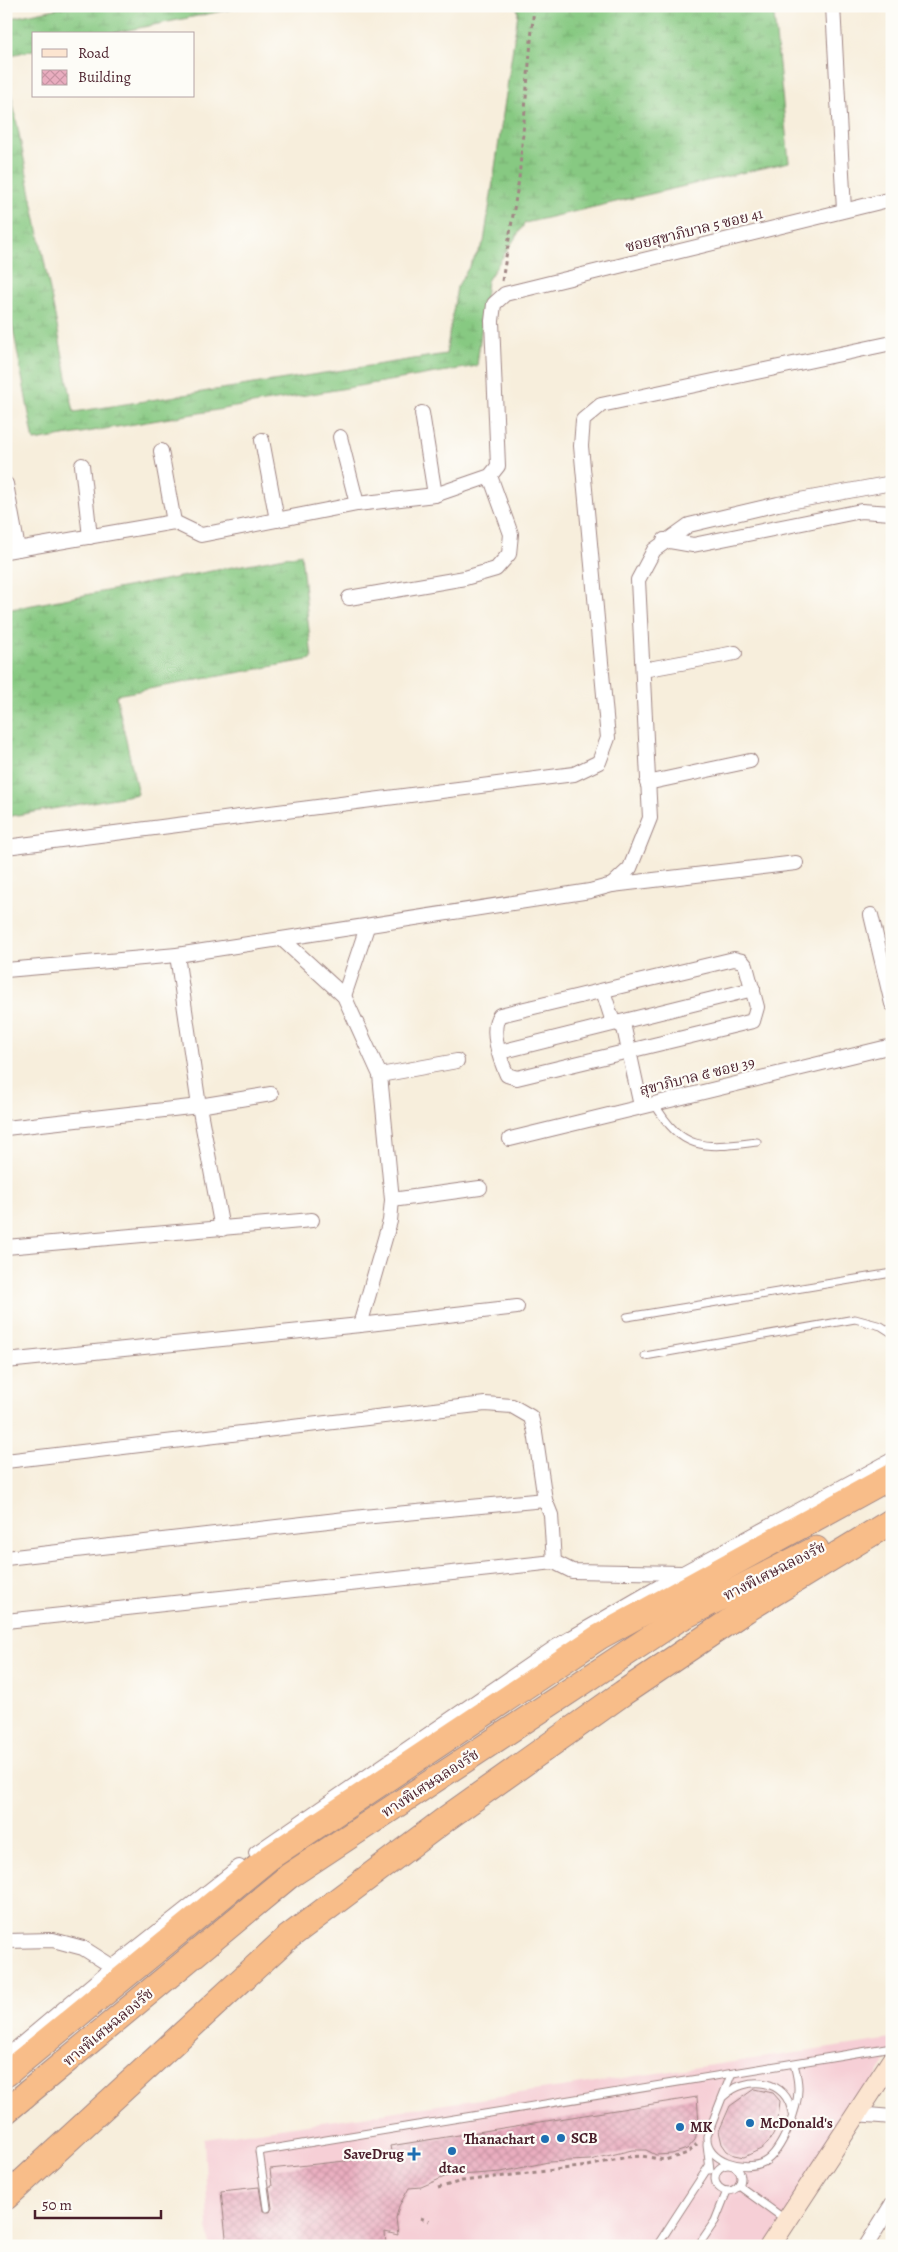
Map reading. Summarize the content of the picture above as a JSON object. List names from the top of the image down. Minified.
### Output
{"streets":{"highway":["ทางพิเศษฉลองรัช"],"street":["ซอยสุขาภิบาล 5 ซอย 41","สุขาภิบาล ๕ ซอย 39"]},"places":{"other":["McDonald's","MK","SCB","Thanachart","dtac"],"health":["SaveDrug"]},"legend":["Road","Building"],"scale_bar":"50 m"}
